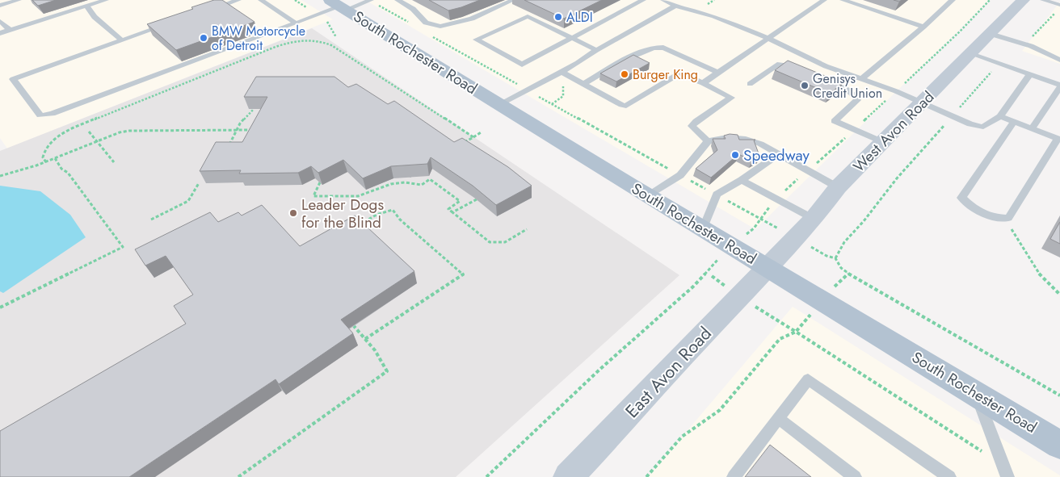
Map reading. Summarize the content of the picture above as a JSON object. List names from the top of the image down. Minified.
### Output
{"streets":{"main road":["South Rochester Road","West Avon Road","East Avon Road"]},"crossings":[["South Rochester Road","West Avon Road"],["South Rochester Road","East Avon Road"],["West Avon Road","East Avon Road"]],"places":["ALDI","BMW Motorcycle of Detroit","Burger King","Genisys Credit Union","Speedway","Leader Dogs for the Blind"]}
